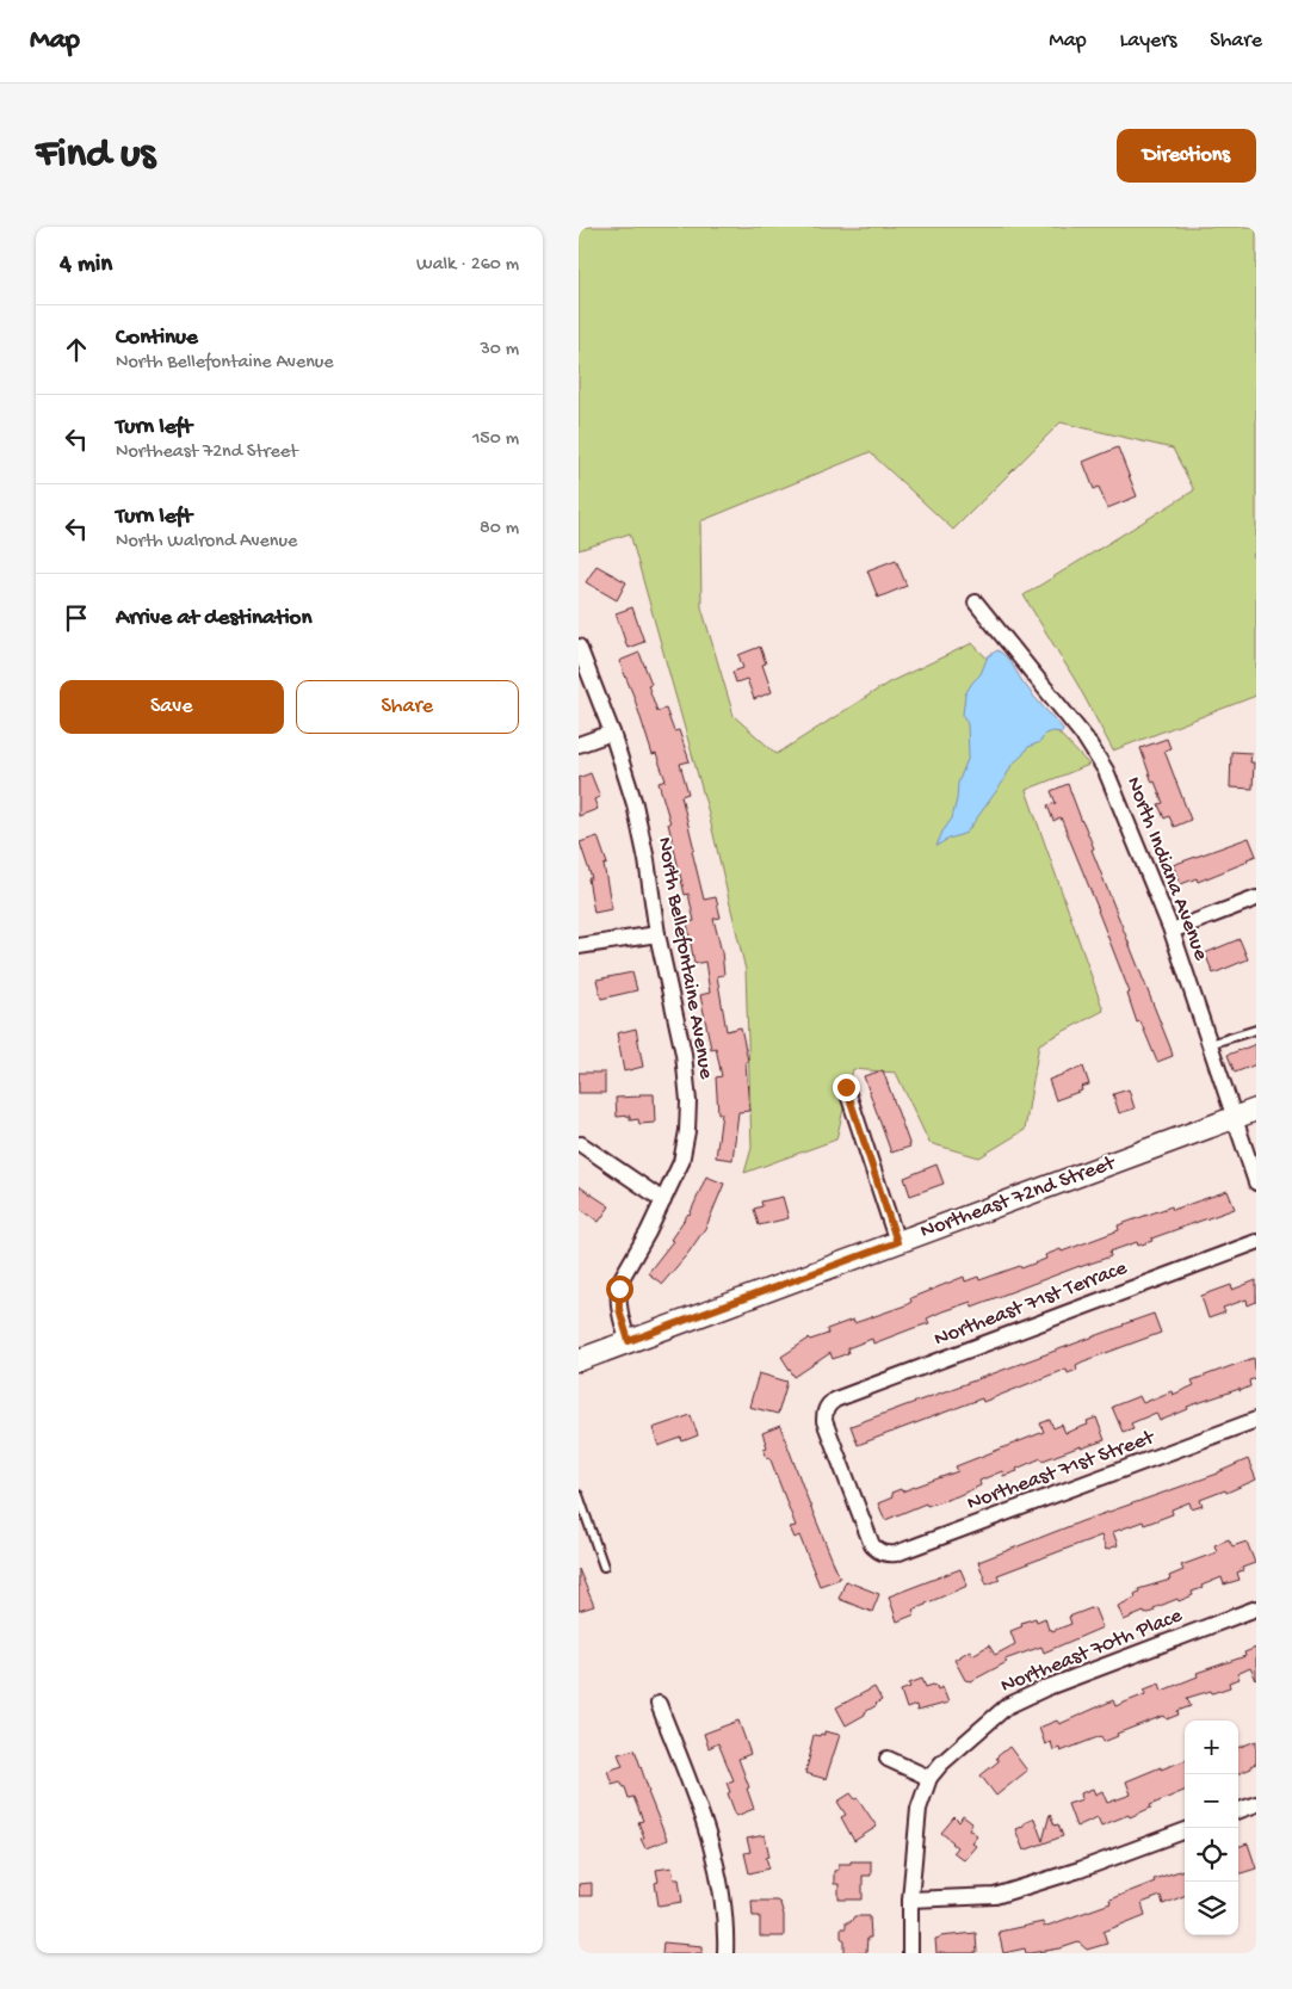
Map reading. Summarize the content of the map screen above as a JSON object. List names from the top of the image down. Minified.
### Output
{"streets":{"main road":["Northeast 72nd Street"],"street":["North Indiana Avenue","North Bellefontaine Avenue","Northeast 71st Terrace","Northeast 71st Street","Northeast 70th Place"]},"crossings":[["North Indiana Avenue","Northeast 72nd Street"],["North Bellefontaine Avenue","Northeast 72nd Street"],["Northeast 71st Terrace","Northeast 71st Street"]],"page":{"header":"Map","nav":["Map","Layers","Share"],"buttons":["Directions",["Save","Share"]],"title":"Find us","heading":["4 min","Walk · 260 m"],"list":[["Continue","North Bellefontaine Avenue","30 m"],["Turn left","Northeast 72nd Street","150 m"],["Turn left","North Walrond Avenue","80 m"],"Arrive at destination"],"map_buttons":["+","−"]}}
